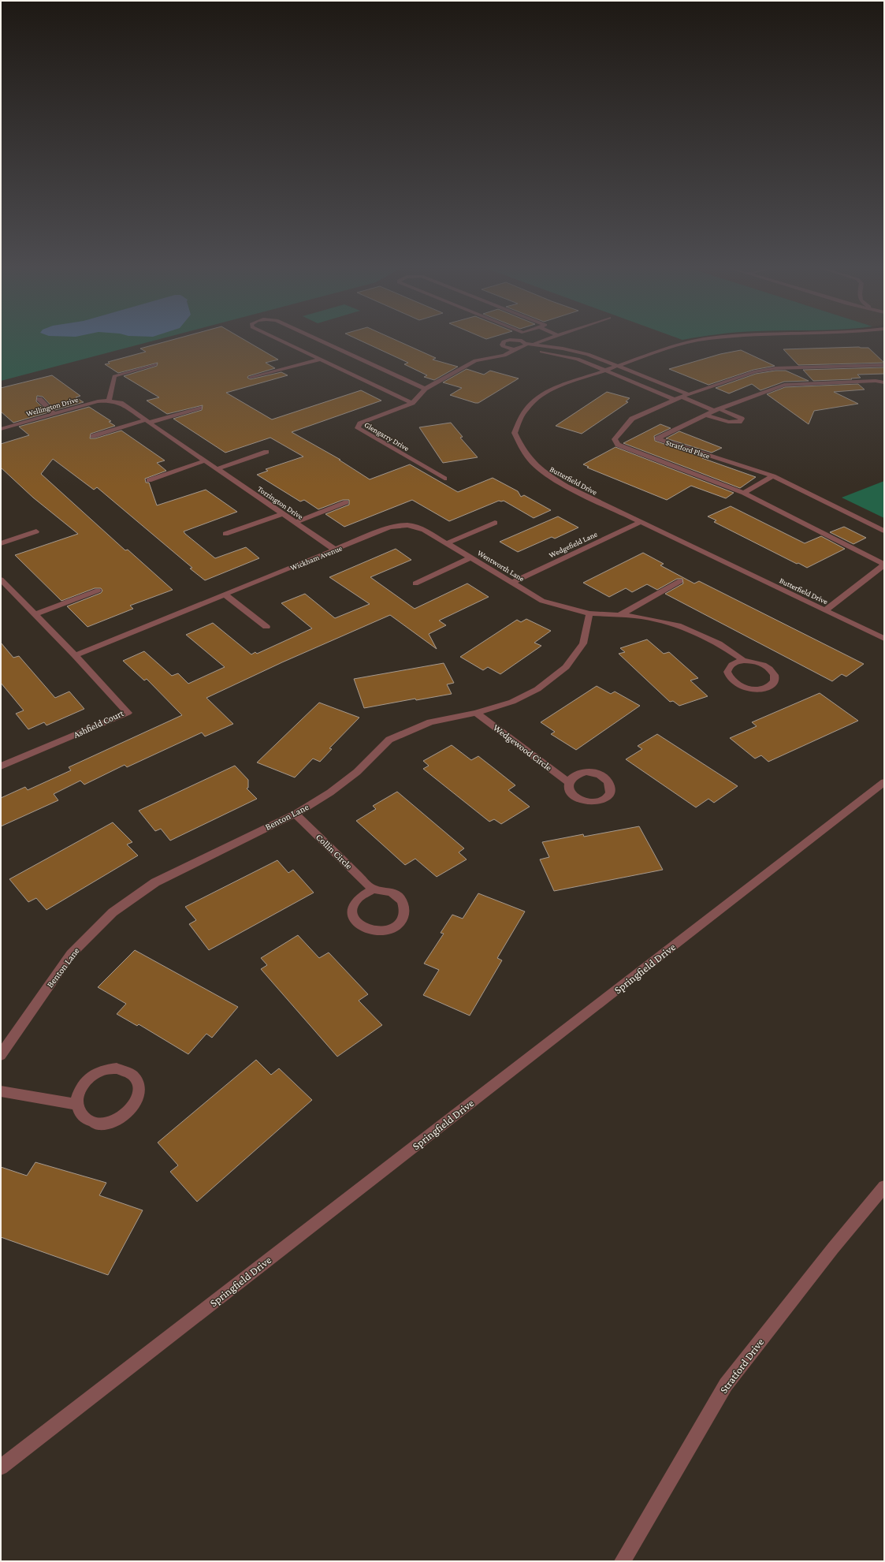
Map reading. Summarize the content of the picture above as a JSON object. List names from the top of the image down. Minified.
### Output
{"streets":{"street":["Wellington Drive","Glengarry Drive","Stratford Place","Butterfield Drive","Torrington Drive","Wedgefield Lane","Wickham Avenue","Wentworth Lane","Ashfield Court","Wedgewood Circle","Benton Lane","Collin Circle","Springfield Drive","Stratford Drive"]},"crossings":[["Wellington Drive","Torrington Drive"],["Glengarry Drive","Butterfield Drive"],["Butterfield Drive","Wedgefield Lane"],["Torrington Drive","Wickham Avenue"],["Wedgefield Lane","Wentworth Lane"],["Wickham Avenue","Wentworth Lane"],["Wickham Avenue","Ashfield Court"],["Wentworth Lane","Benton Lane"],["Wedgewood Circle","Benton Lane"],["Benton Lane","Collin Circle"]]}
